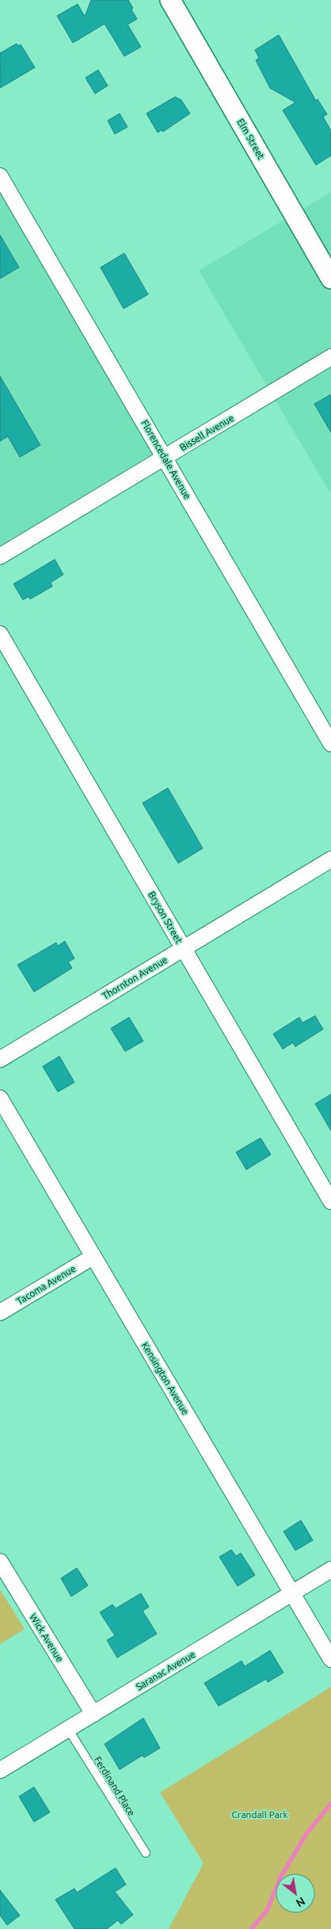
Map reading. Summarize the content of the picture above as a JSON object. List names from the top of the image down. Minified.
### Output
{"streets":{"street":["Elm Street","Bissell Avenue","Florencedale Avenue","Bryson Street","Thornton Avenue","Tacoma Avenue","Kensington Avenue","Wick Avenue","Saranac Avenue"],"lane":["Ferdinand Place"]},"crossings":[["Bissell Avenue","Florencedale Avenue"],["Bryson Street","Thornton Avenue"],["Tacoma Avenue","Kensington Avenue"],["Kensington Avenue","Saranac Avenue"],["Wick Avenue","Saranac Avenue"],["Saranac Avenue","Ferdinand Place"]],"parks":["Crandall Park"],"north":"bottom right"}
